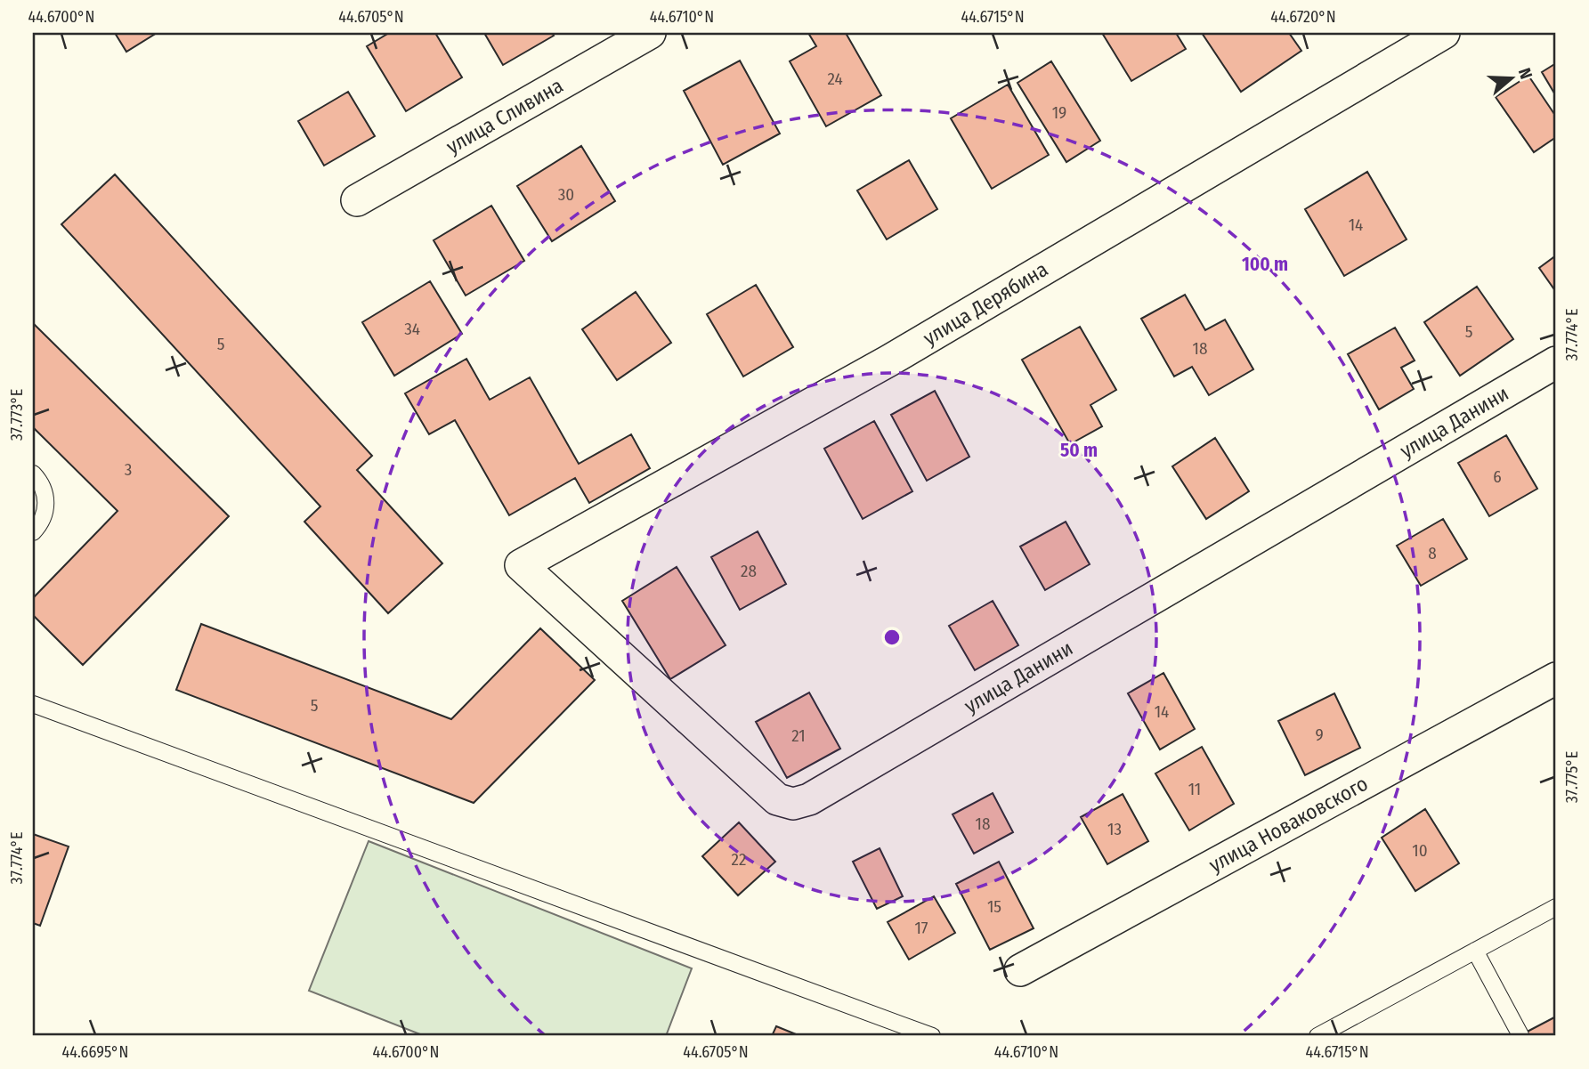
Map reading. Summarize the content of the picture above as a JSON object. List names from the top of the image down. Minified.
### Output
{"streets":{"street":["улица Сливина","улица Дерябина","улица Данини","улица Новаковского"]},"crossings":[["улица Дерябина","улица Данини"]],"house_numbers":["24","19","30","14","34","5","5","18","3","6","8","28","5","14","9","21","11","18","13","10","22","15","17"],"north":"right","coordinates":["44.6700°N","44.6705°N","44.6710°N","44.6715°N","44.6720°N","37.774°E","37.773°E","37.775°E","44.6695°N"],"rings":["100 m","50 m"]}
